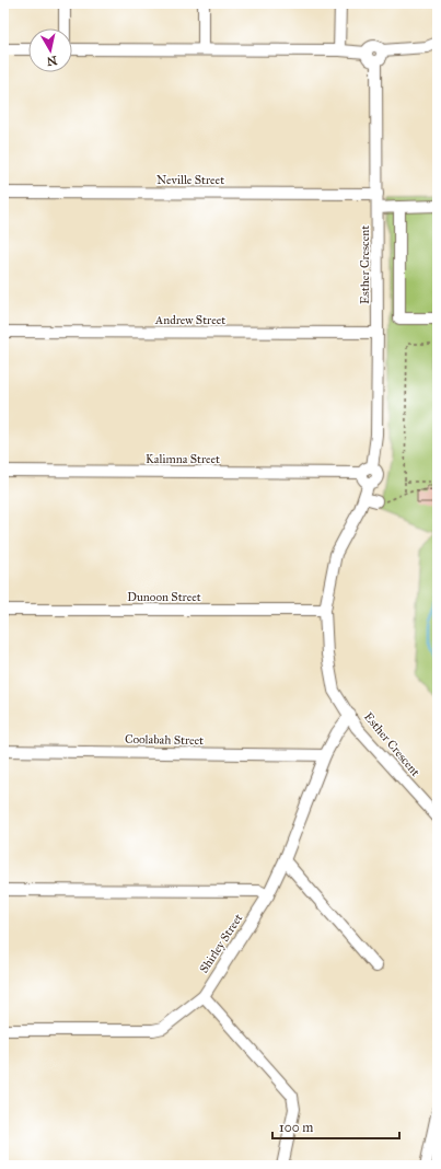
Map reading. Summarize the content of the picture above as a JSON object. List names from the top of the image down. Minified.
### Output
{"streets":{"street":["Neville Street","Esther Crescent","Andrew Street","Kalimna Street","Dunoon Street","Coolabah Street","Shirley Street"]},"crossings":[["Neville Street","Esther Crescent"],["Esther Crescent","Andrew Street"],["Esther Crescent","Kalimna Street"],["Esther Crescent","Dunoon Street"],["Esther Crescent","Shirley Street"],["Coolabah Street","Shirley Street"]],"scale_bar":"100 m","north":"bottom"}
